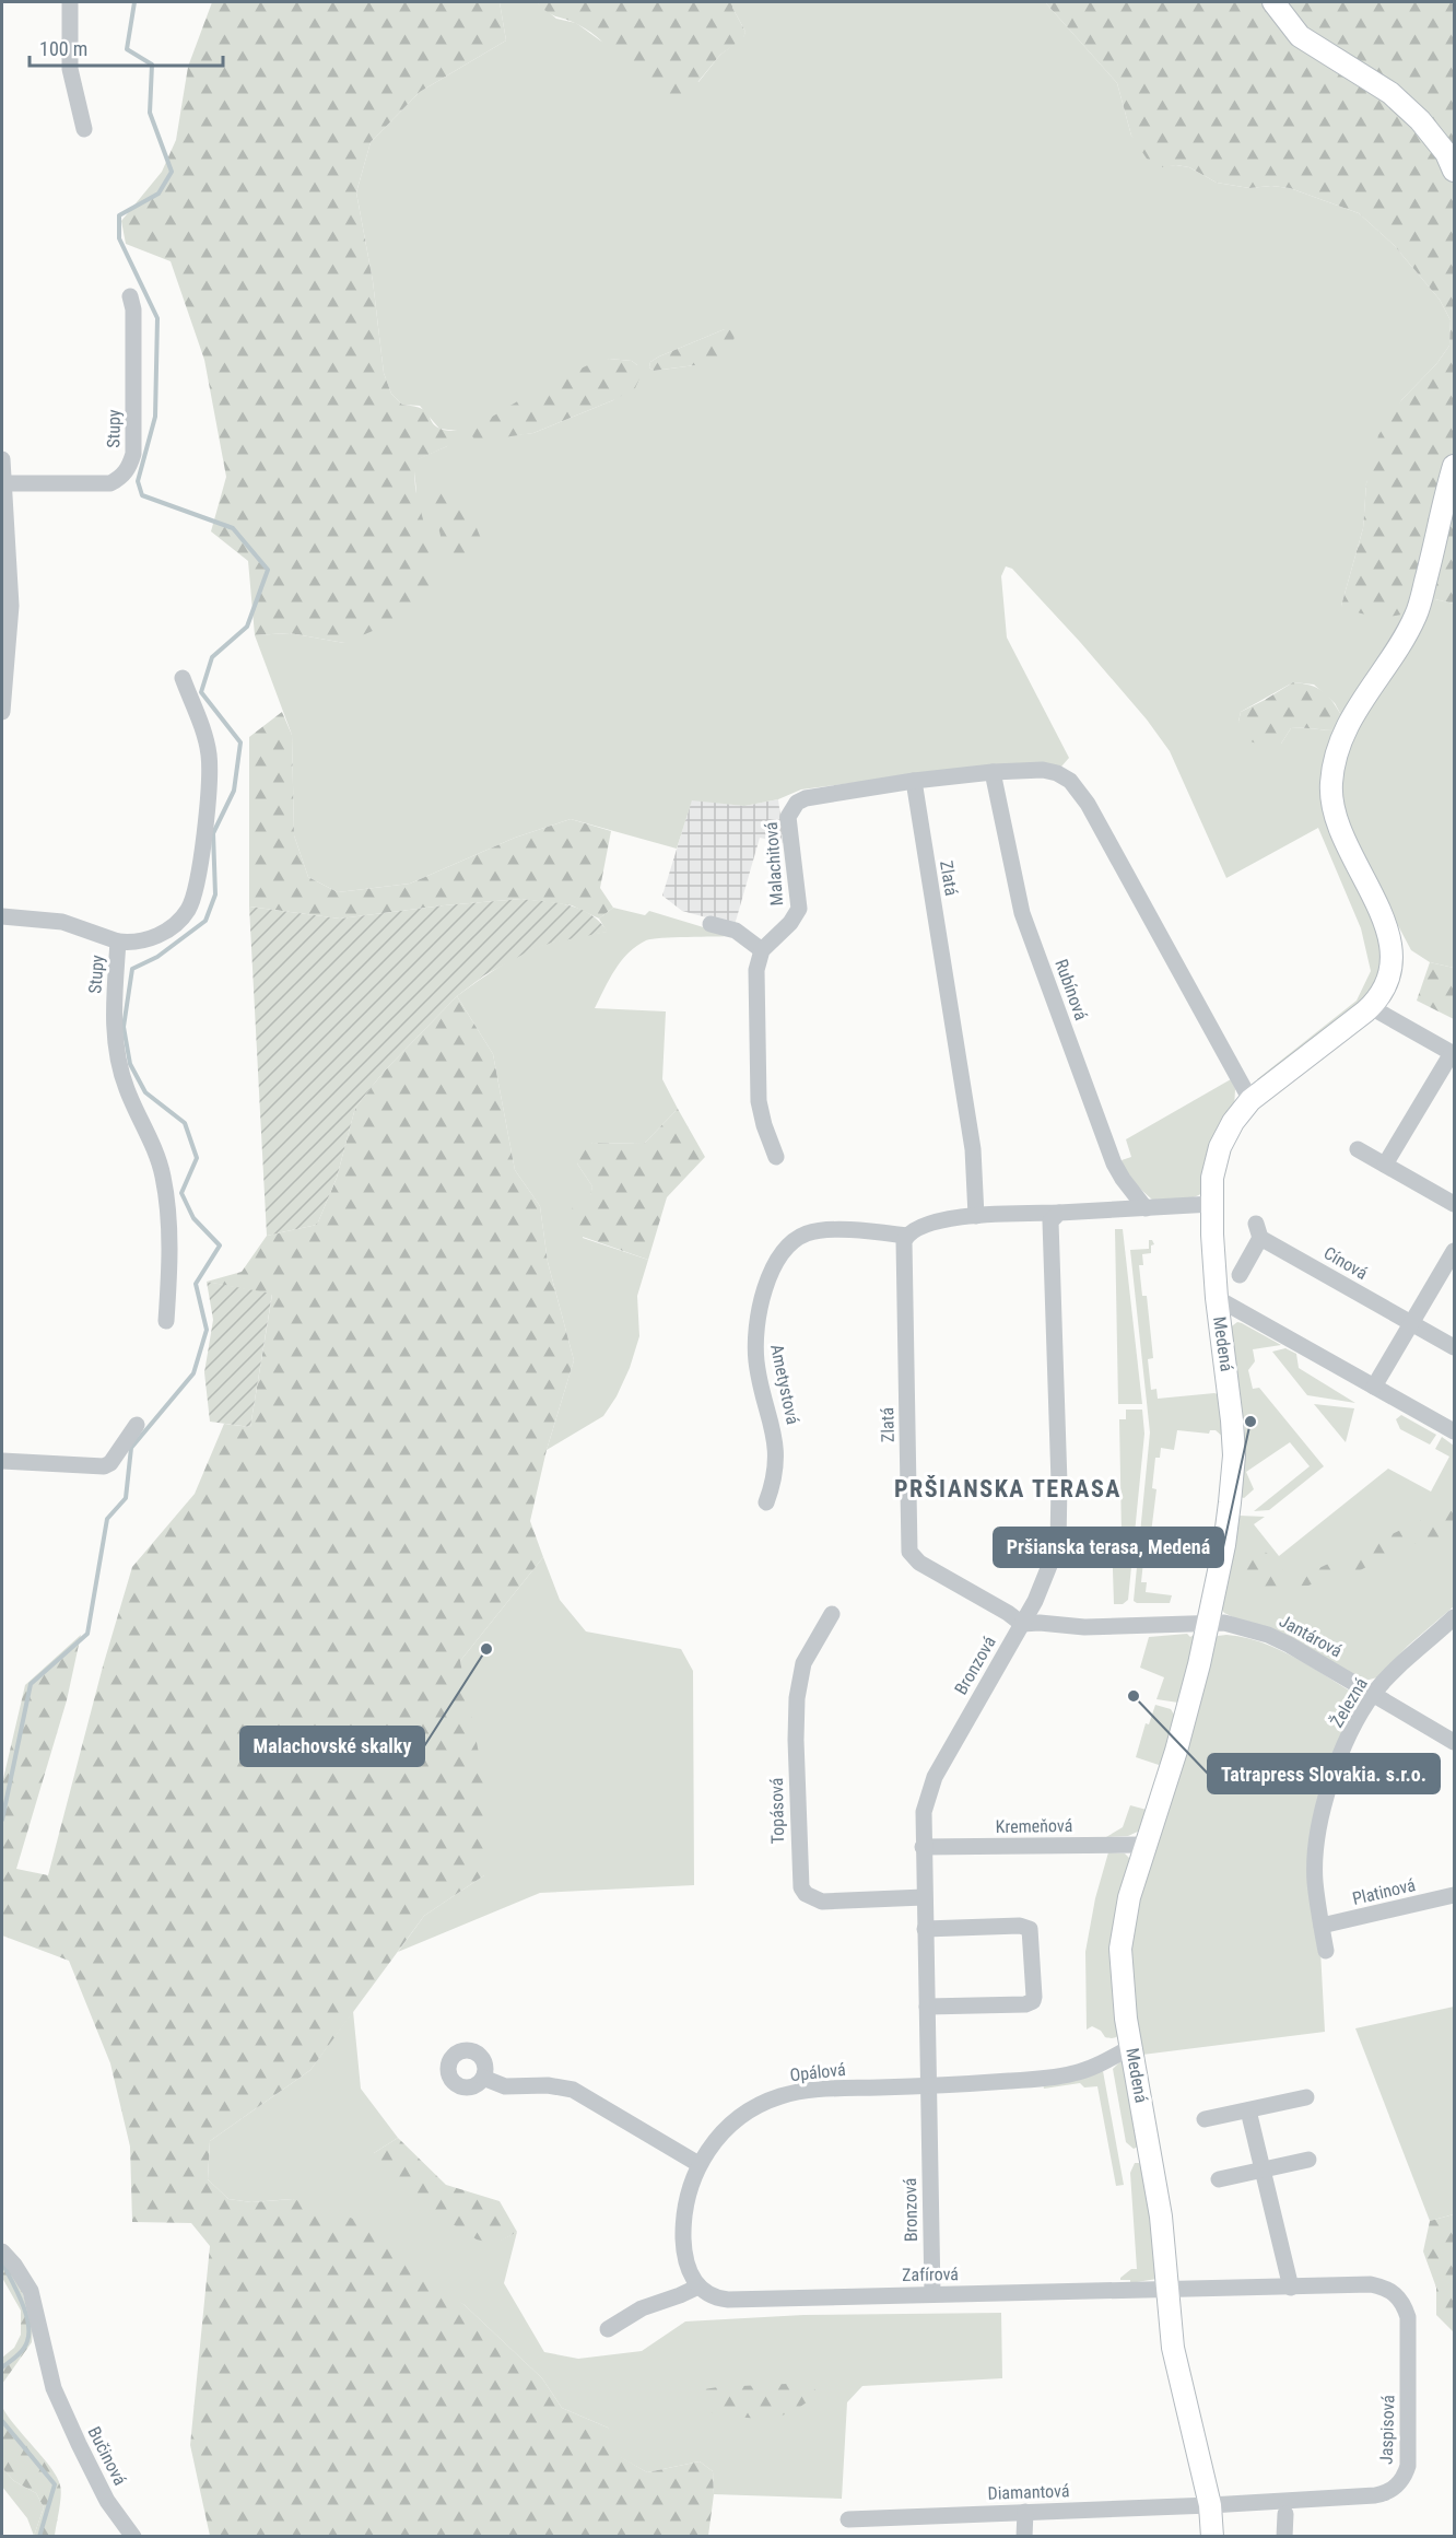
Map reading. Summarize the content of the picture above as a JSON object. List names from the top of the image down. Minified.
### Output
{"streets":{"street":["Stupy","Malachitová","Zlatá","Rubínová","Cínová","Medená","Ametystová","Jantárová","Bronzová","Železná","Topásová","Kremeňová","Platinová","Opálová","Zafírová","Jaspisová","Bučinová","Diamantová"]},"crossings":[["Malachitová","Zlatá"],["Zlatá","Ametystová"],["Zlatá","Bronzová"],["Medená","Jantárová"],["Medená","Kremeňová"],["Medená","Zafírová"],["Medená","Jaspisová"],["Medená","Diamantová"],["Jantárová","Železná"],["Bronzová","Topásová"],["Bronzová","Kremeňová"],["Bronzová","Opálová"],["Bronzová","Zafírová"],["Železná","Platinová"],["Opálová","Zafírová"],["Zafírová","Jaspisová"],["Jaspisová","Diamantová"]],"districts":["PRŠIANSKA TERASA"],"places":["Pršianska terasa, Medená","Malachovské skalky","Tatrapress Slovakia. s.r.o."],"scale_bar":"100 m"}
